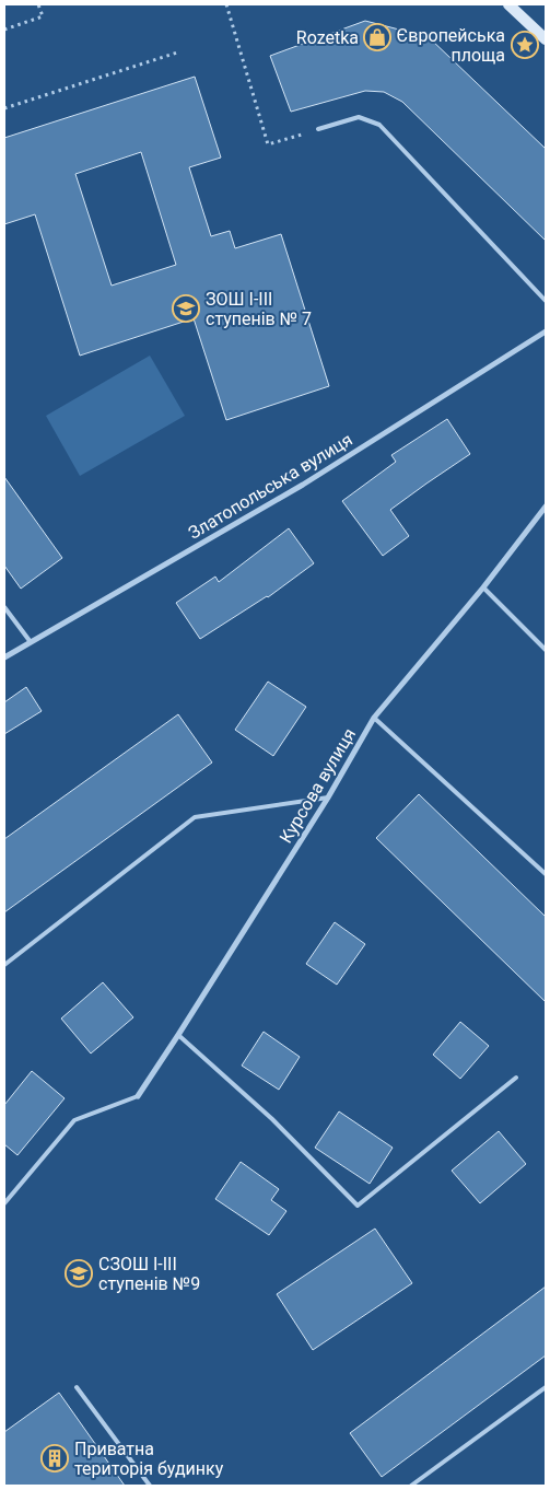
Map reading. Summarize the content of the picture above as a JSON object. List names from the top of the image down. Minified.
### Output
{"streets":{"street":["Златопольська вулиця","Курсова вулиця"]},"places":{"shop":["Rozetka"],"place":["Європейська площа"],"school or university":["ЗОШ І-ІІІ ступенів № 7","СЗОШ І-ІІІ ступенів №9"],"building":["Приватна територія будинку"]}}
